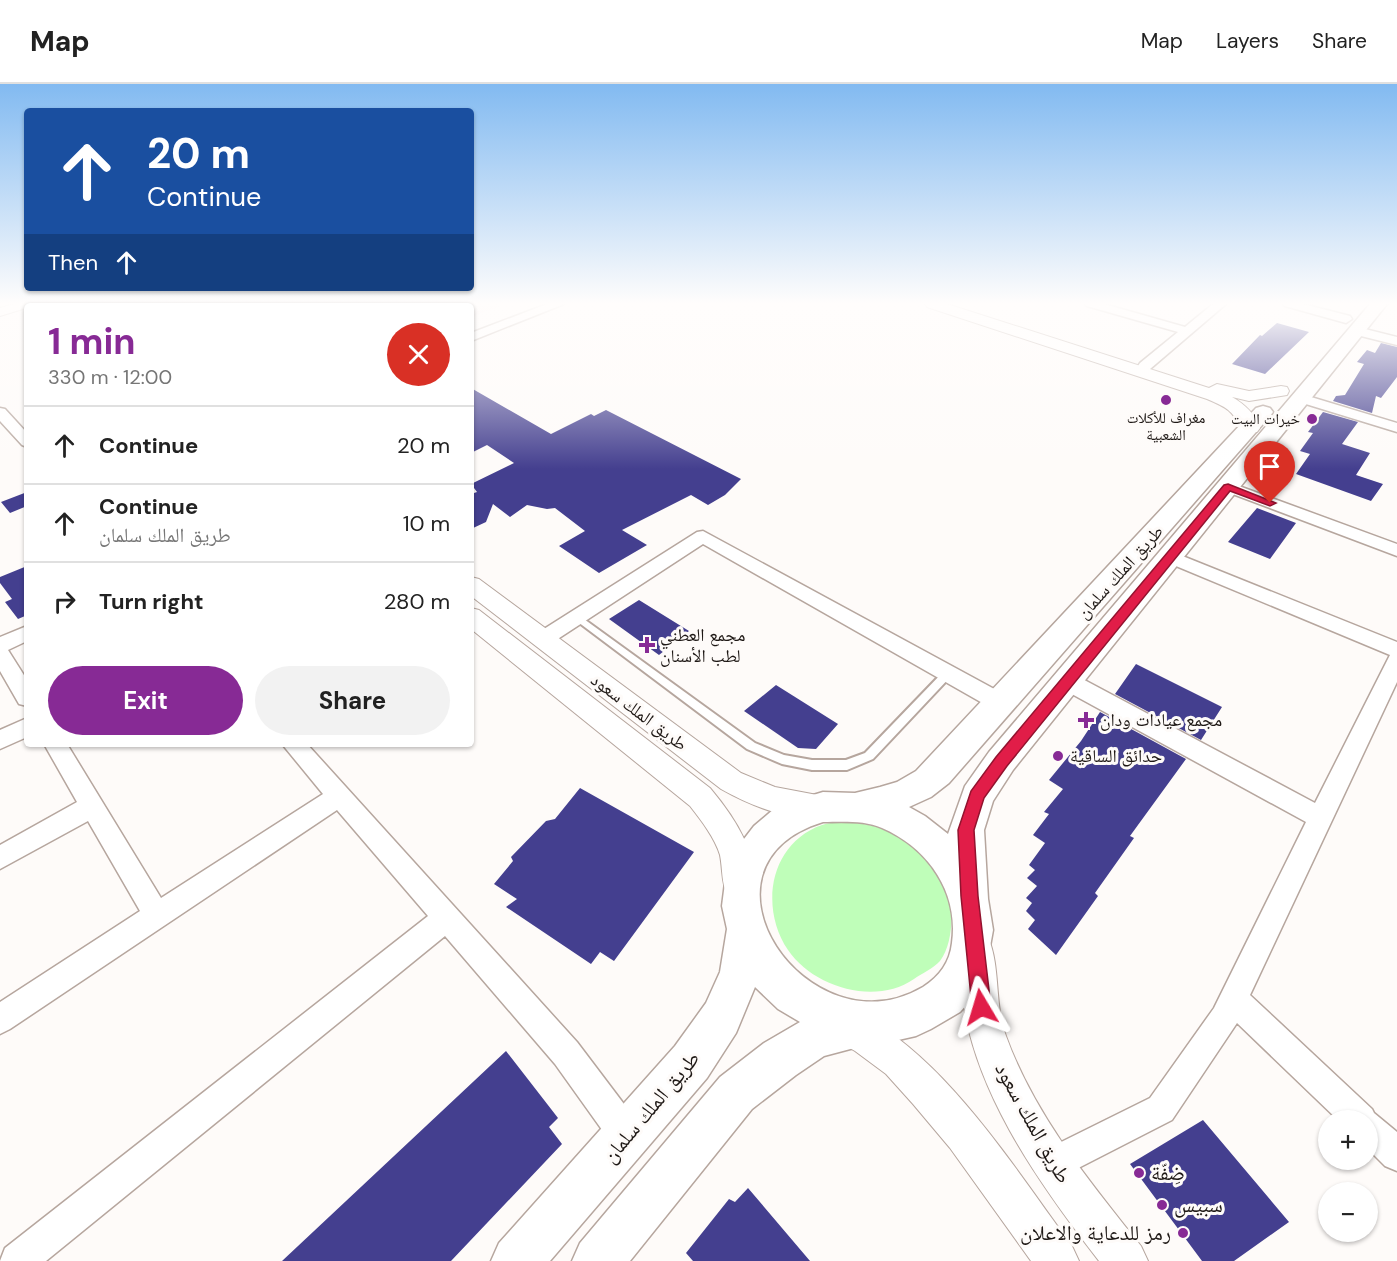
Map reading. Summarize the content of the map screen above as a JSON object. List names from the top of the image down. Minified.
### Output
{"streets":{"main road":["طريق الملك سلمان"],"street":["طريق الملك سعود"]},"crossings":[["طريق الملك سلمان","طريق الملك سعود"]],"places":{"other":["مغراف للأكلات الشعبية","خيرات البيت","حدائق الساقية","ضِفّة","سبيس","رمز للدعاية والاعلان"],"health":["مجمع العطني لطب الأسنان","مجمع عيادات ودان"]},"page":{"header":"Map","nav":["Map","Layers","Share"],"turn":["20 m","Continue"],"then":"Then","heading":["1 min","330 m · 12:00"],"list":[{"name":"Continue","value":"20 m"},{"name":"Continue","note":"طريق الملك سلمان","value":"10 m"},{"name":"Turn right","value":"280 m"}],"buttons":["Exit","Share"],"map_buttons":["+","−"]}}
